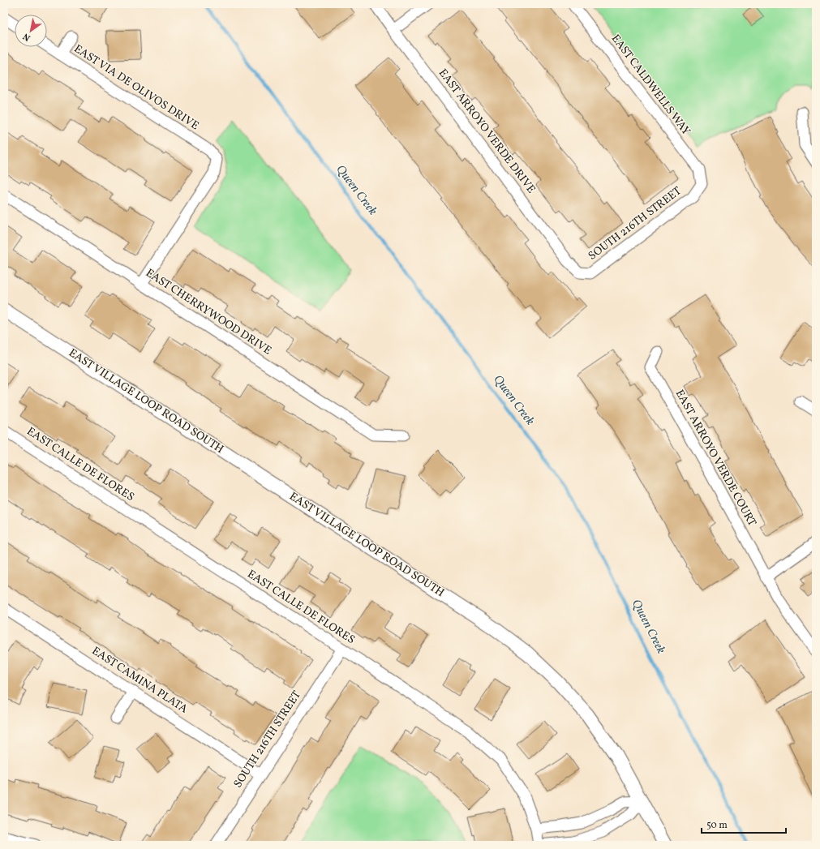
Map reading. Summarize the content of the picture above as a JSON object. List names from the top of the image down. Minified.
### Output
{"streets":{"street":["EAST CALDWELLS WAY","EAST VIA DE OLIVOS DRIVE","EAST ARROYO VERDE DRIVE","SOUTH 216TH STREET","EAST CHERRYWOOD DRIVE","EAST VILLAGE LOOP ROAD SOUTH","EAST ARROYO VERDE COURT","EAST CALLE DE FLORES","EAST CAMINA PLATA"]},"crossings":[["EAST CALDWELLS WAY","SOUTH 216TH STREET"],["EAST VIA DE OLIVOS DRIVE","EAST CHERRYWOOD DRIVE"],["EAST ARROYO VERDE DRIVE","SOUTH 216TH STREET"],["SOUTH 216TH STREET","EAST CALLE DE FLORES"],["SOUTH 216TH STREET","EAST CAMINA PLATA"]],"water":["Queen Creek"],"scale_bar":"50 m","north":"bottom left"}
